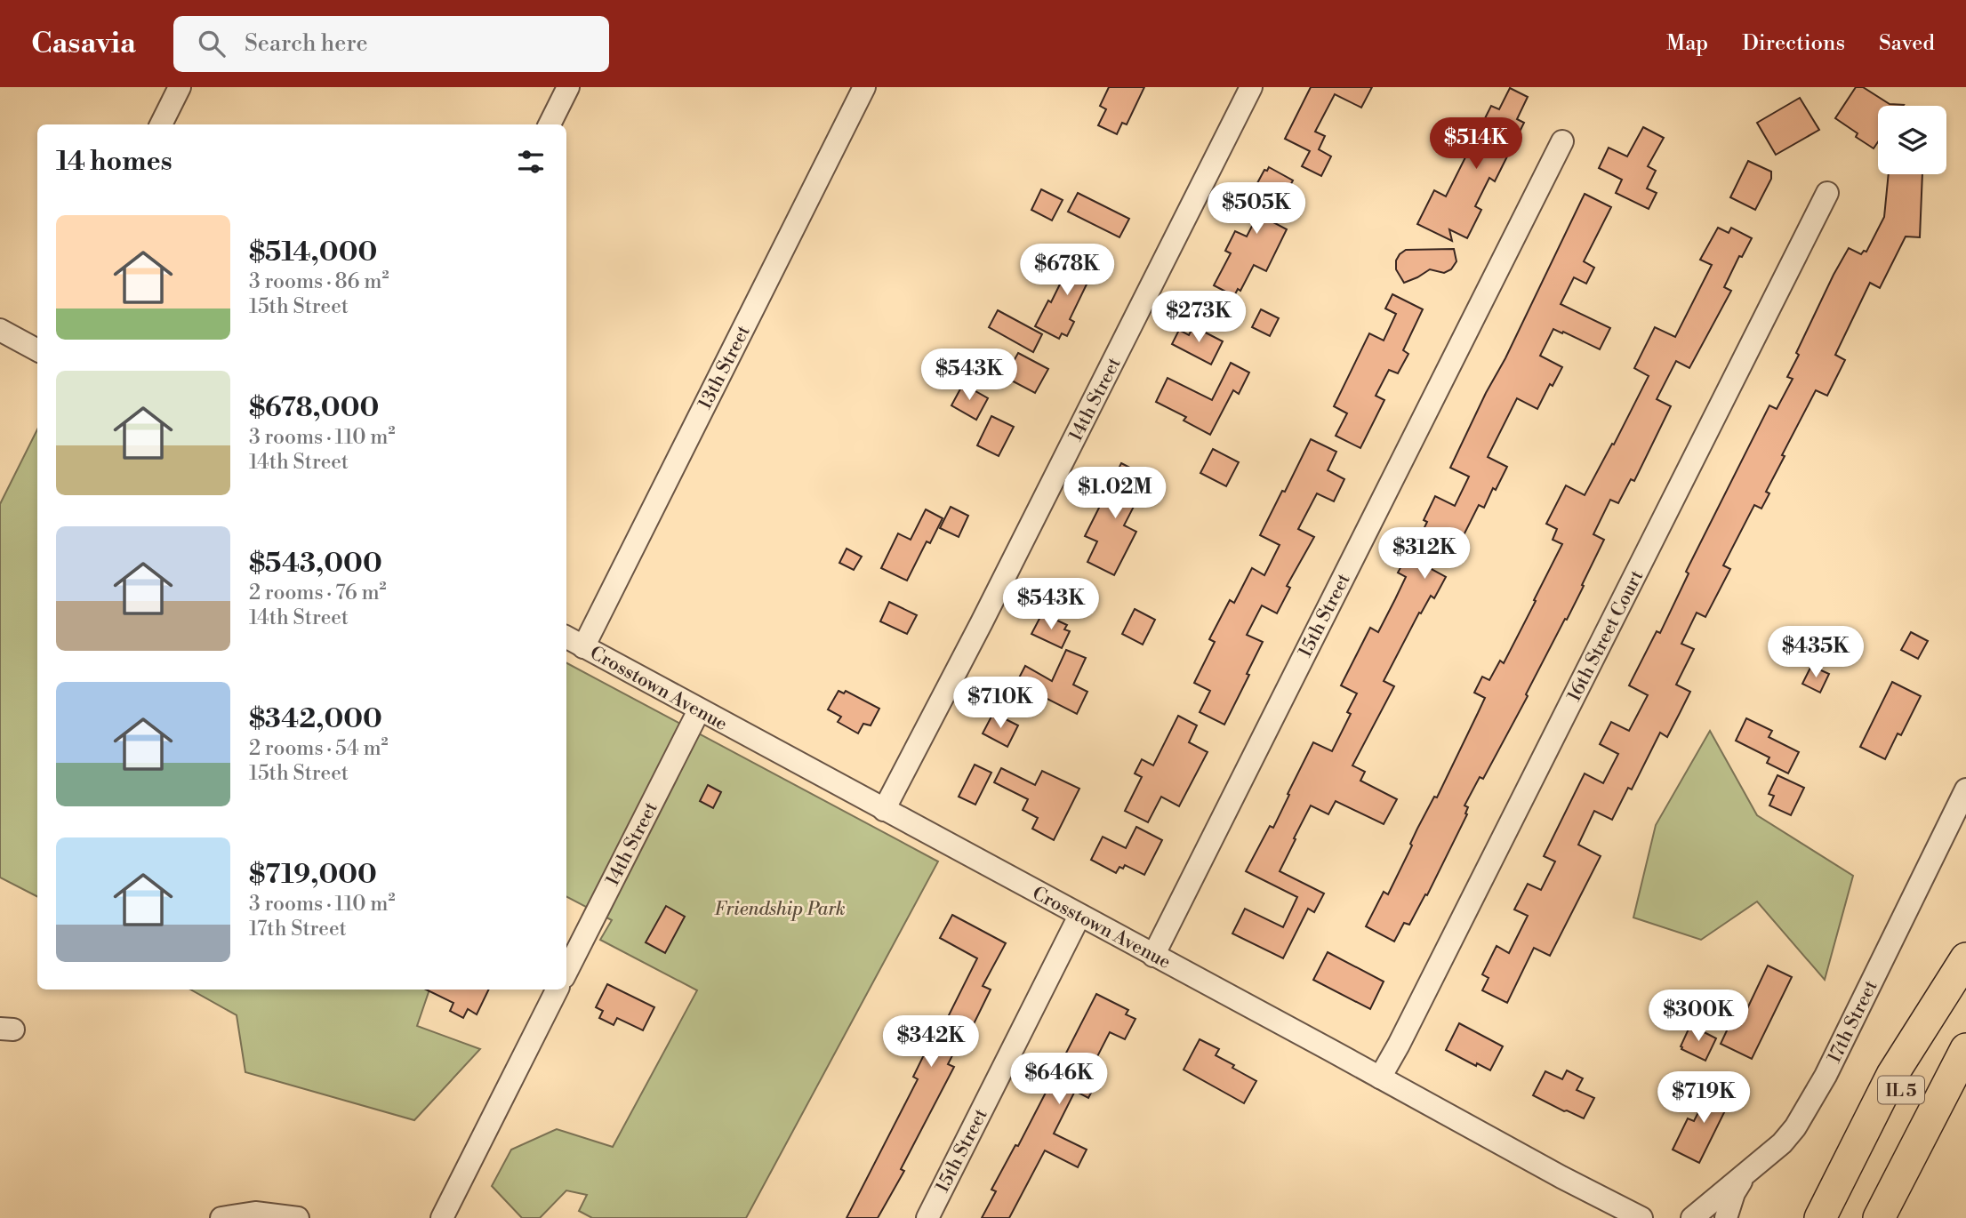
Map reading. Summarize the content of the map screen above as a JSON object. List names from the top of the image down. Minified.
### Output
{"streets":{"highway":["IL 5"],"street":["13th Street","14th Street","15th Street","16th Street Court","Crosstown Avenue","17th Street"]},"crossings":[["13th Street","Crosstown Avenue"],["14th Street","Crosstown Avenue"],["15th Street","Crosstown Avenue"],["16th Street Court","Crosstown Avenue"]],"parks":["Friendship Park"],"page":{"header":"Casavia","search":"Search here","nav":["Map","Directions","Saved"],"price":["$514K","$505K","$678K","$273K","$543K","$1.02M","$312K","$543K","$435K","$710K","$300K","$342K","$646K","$719K"],"heading":"14 homes","list":[{"name":"$514,000","note":"3 rooms · 86 m² · 15th Street"},{"name":"$678,000","note":"3 rooms · 110 m² · 14th Street"},{"name":"$543,000","note":"2 rooms · 76 m² · 14th Street"},{"name":"$342,000","note":"2 rooms · 54 m² · 15th Street"},{"name":"$719,000","note":"3 rooms · 110 m² · 17th Street"}]}}
